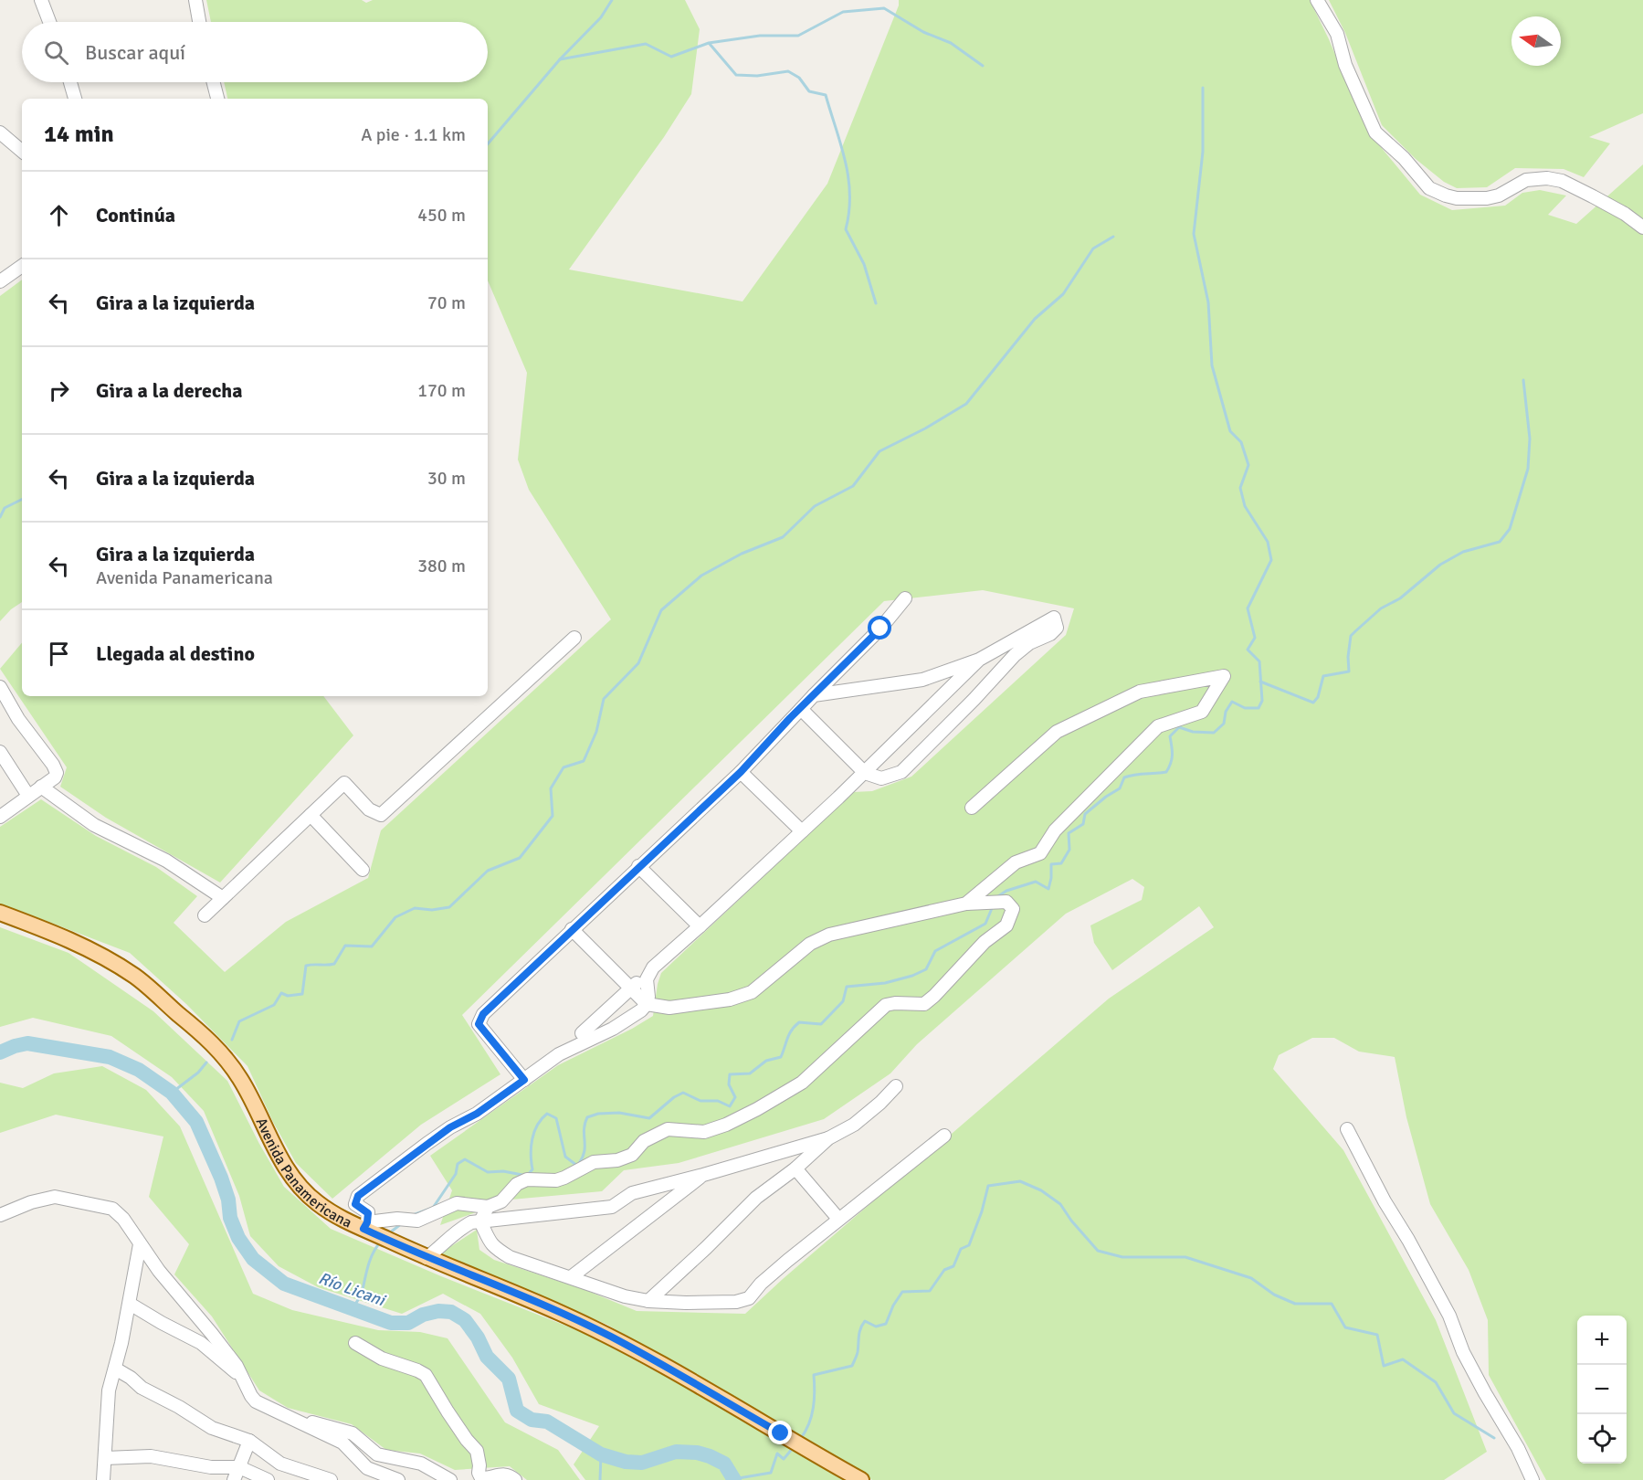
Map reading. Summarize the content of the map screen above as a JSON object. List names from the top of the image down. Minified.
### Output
{"streets":{"main road":["Avenida Panamericana"]},"water":["Río Licani"],"north":"left","page":{"search":"Buscar aquí","heading":["14 min","A pie · 1.1 km"],"list":[["Continúa","450 m"],["Gira a la izquierda","70 m"],["Gira a la derecha","170 m"],["Gira a la izquierda","30 m"],["Gira a la izquierda","Avenida Panamericana","380 m"],"Llegada al destino"],"map_buttons":["+","−"]}}
